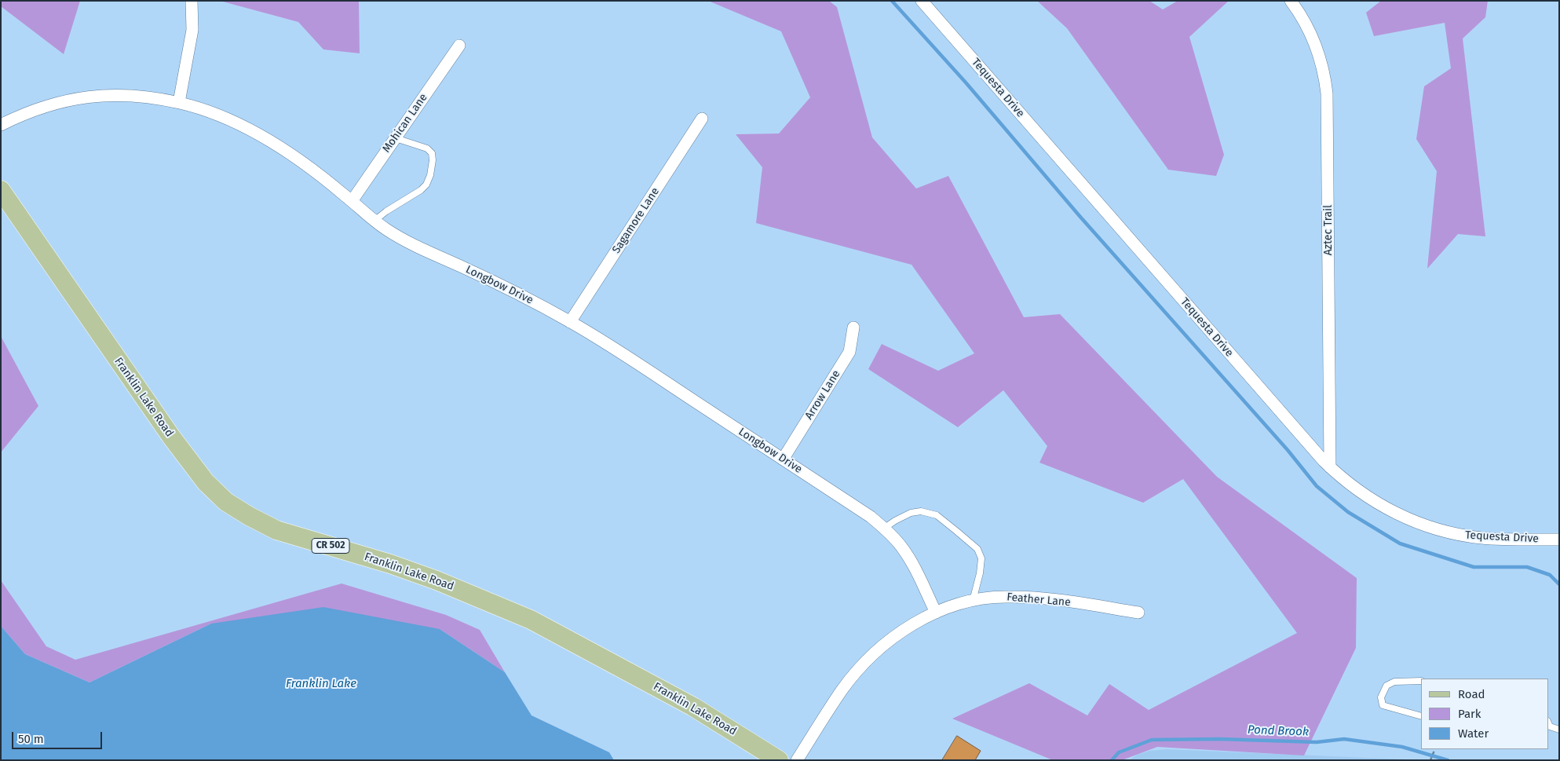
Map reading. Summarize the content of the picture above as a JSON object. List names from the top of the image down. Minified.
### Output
{"streets":{"main road":["Franklin Lake Road","CR 502"],"street":["Tequesta Drive","Mohican Lane","Sagamore Lane","Aztec Trail","Longbow Drive","Arrow Lane","Feather Lane"]},"crossings":[["Tequesta Drive","Aztec Trail"],["Mohican Lane","Longbow Drive"],["Sagamore Lane","Longbow Drive"],["Longbow Drive","Arrow Lane"],["Longbow Drive","Feather Lane"]],"water":["Franklin Lake","Pond Brook"],"legend":["Road","Park","Water"],"scale_bar":"50 m"}
